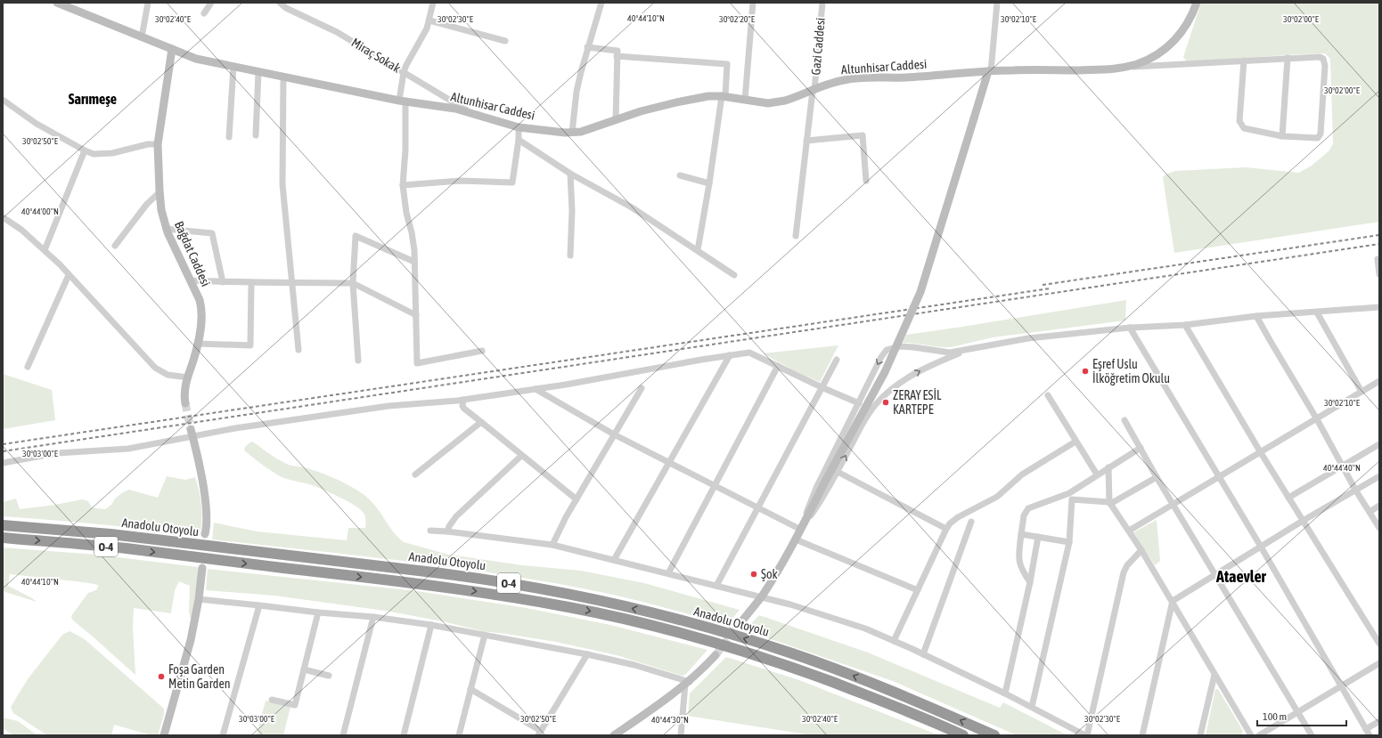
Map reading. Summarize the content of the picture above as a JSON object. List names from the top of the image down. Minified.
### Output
{"streets":{"highway":["Anadolu Otoyolu","O-4"],"street":["Gazi Caddesi","Miraç Sokak","Altunhisar Caddesi","Bağdat Caddesi"]},"crossings":[["Gazi Caddesi","Altunhisar Caddesi"],["Miraç Sokak","Altunhisar Caddesi"],["Altunhisar Caddesi","Bağdat Caddesi"]],"districts":["Sarımeşe","Ataevler"],"places":["Eşref Uslu İlköğretim Okulu","ZERAY ESİL KARTEPE","Şok","Foşa Garden Metin Garden"],"scale_bar":"100 m","coordinates":["40°44'10\"N","30°02'40\"E","30°02'30\"E","30°02'20\"E","30°02'10\"E","30°02'00\"E","30°02'50\"E","40°44'00\"N","30°03'00\"E","40°44'40\"N","40°44'30\"N"]}
